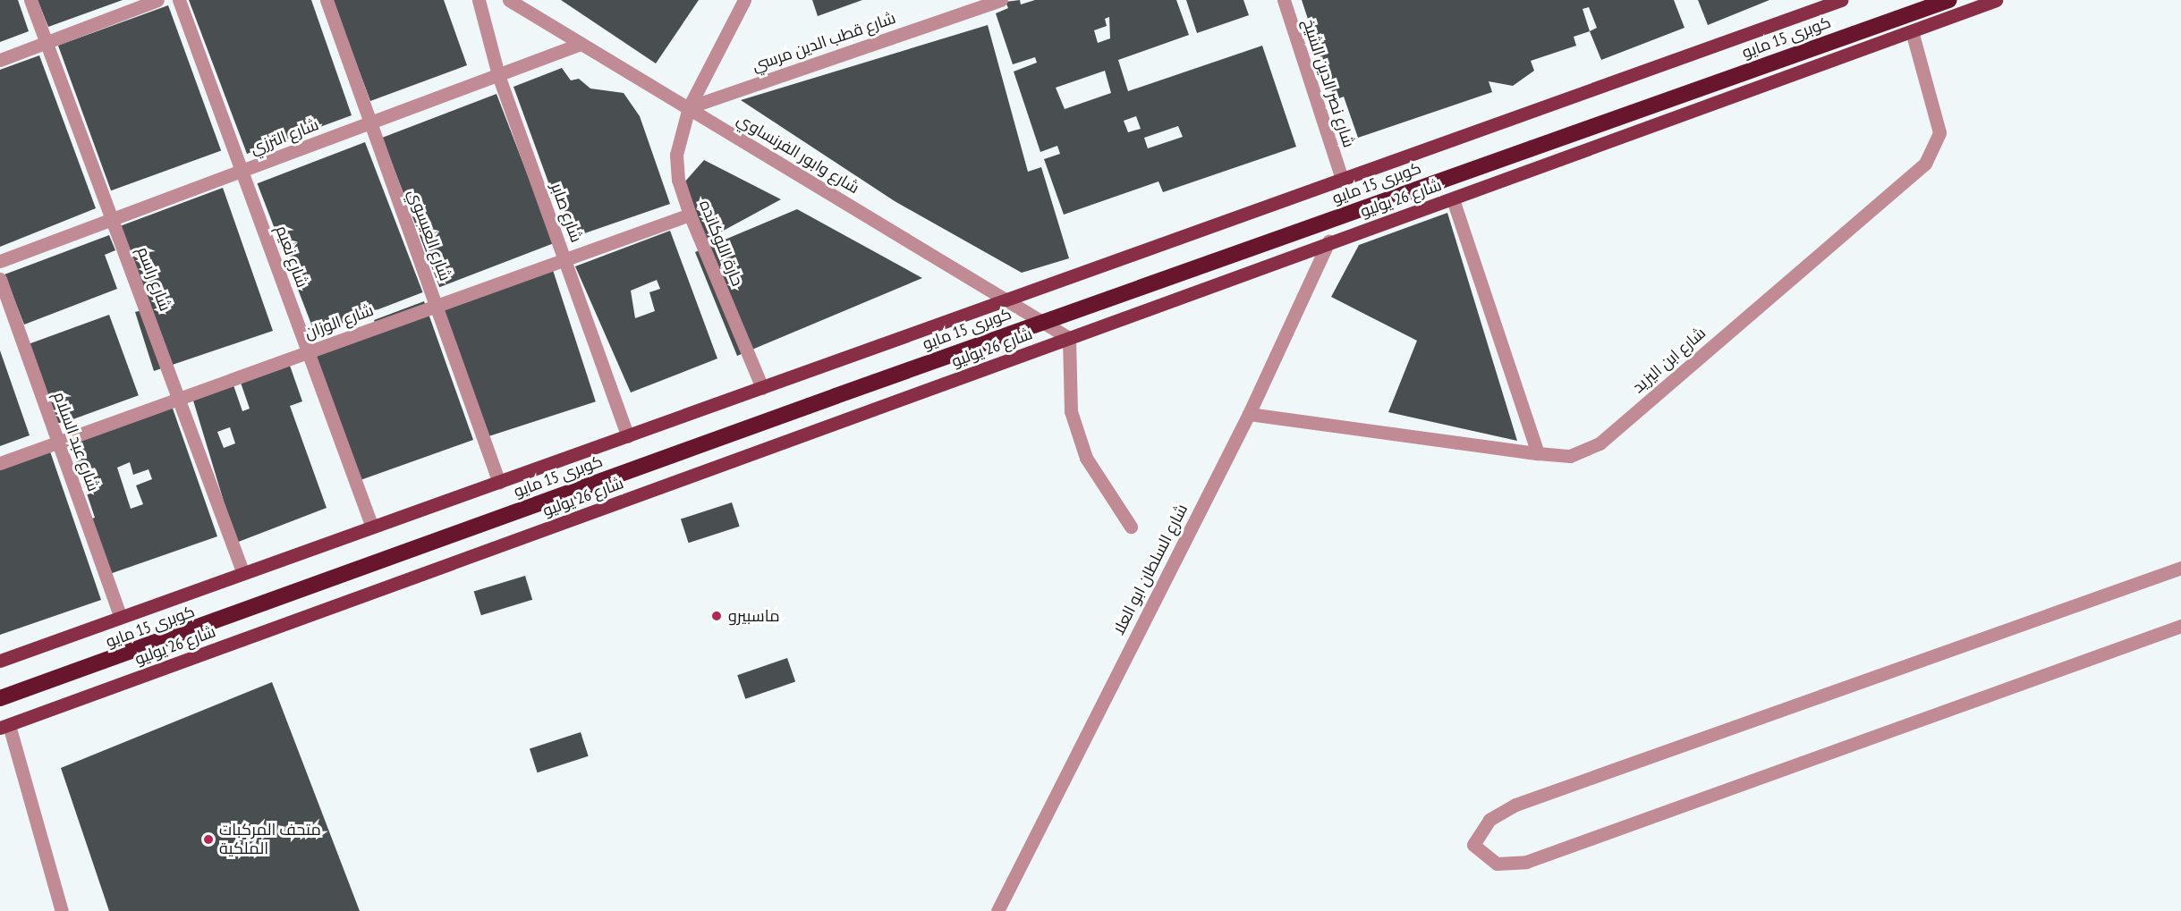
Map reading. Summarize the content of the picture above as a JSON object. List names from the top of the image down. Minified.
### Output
{"streets":{"highway":["كوبرى 15 مايو"],"main road":["شارع 26 يوليو"],"street":["شارع قطب الدين مرسي","شارع نصر الدين الشيخ","شارع الترزي","شارع وابور الفرنساوي","شارع صابر","شارع العيسوي","حارة اللوكانده","شارع نعيم","شارع راسم","شارع الوزان","شارع ابن اليزيد","شارع عبد السلام","شارع السلطان ابو العلا"]},"crossings":[["شارع قطب الدين مرسي","شارع وابور الفرنساوي"],["شارع قطب الدين مرسي","حارة اللوكانده"],["شارع الترزي","شارع وابور الفرنساوي"],["شارع الترزي","شارع صابر"],["شارع الترزي","شارع العيسوي"],["شارع الترزي","شارع نعيم"],["شارع الترزي","شارع راسم"],["شارع وابور الفرنساوي","شارع 26 يوليو"],["شارع وابور الفرنساوي","حارة اللوكانده"],["شارع 26 يوليو","شارع ابن اليزيد"],["شارع 26 يوليو","شارع السلطان ابو العلا"],["شارع صابر","شارع الوزان"],["شارع العيسوي","شارع الوزان"],["حارة اللوكانده","شارع الوزان"],["شارع نعيم","شارع الوزان"],["شارع راسم","شارع الوزان"],["شارع الوزان","شارع عبد السلام"],["شارع ابن اليزيد","شارع السلطان ابو العلا"]],"places":["ماسبيرو","متحف المركبات الملكية"]}
